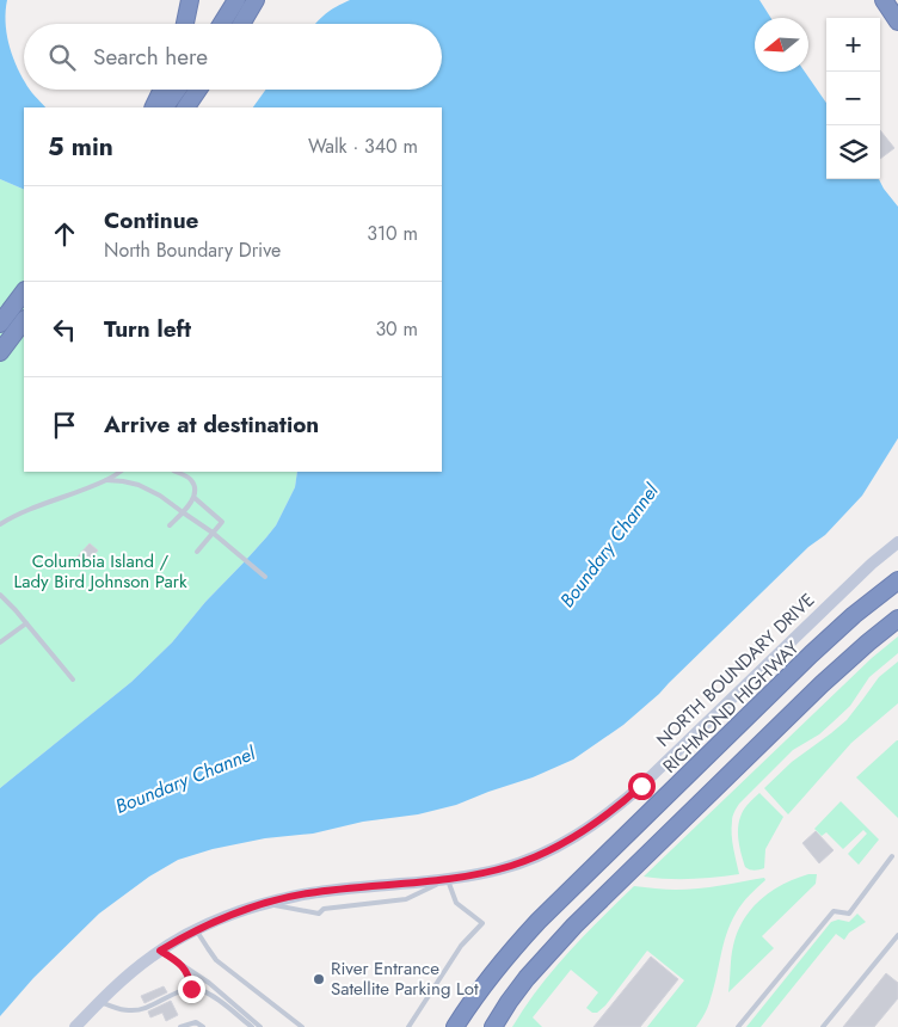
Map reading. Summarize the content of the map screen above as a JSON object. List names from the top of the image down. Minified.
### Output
{"streets":{"highway":["RICHMOND HIGHWAY"],"street":["NORTH BOUNDARY DRIVE"]},"water":["Boundary Channel"],"parks":["Columbia Island / Lady Bird Johnson Park"],"places":["River Entrance Satellite Parking Lot"],"north":"left","page":{"map_buttons":["+","−"],"search":"Search here","heading":["5 min","Walk · 340 m"],"list":[["Continue","North Boundary Drive","310 m"],["Turn left","30 m"],"Arrive at destination"]}}
